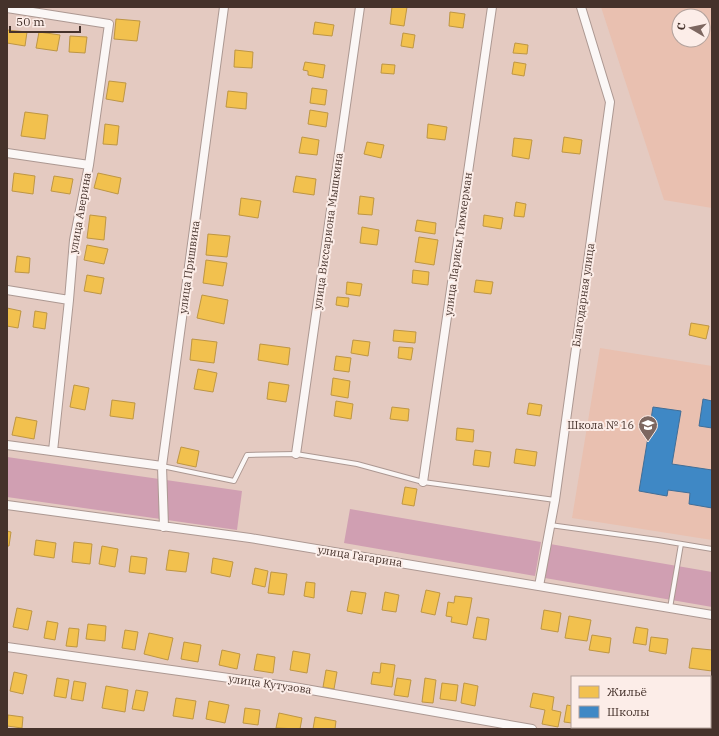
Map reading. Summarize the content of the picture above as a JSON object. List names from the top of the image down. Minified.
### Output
{"streets":{"street":["улица Аверина","улица Виссариона Мышкина","улица Ларисы Тиммерман","улица Пришвина","Благодарная улица","улица Гагарина","улица Кутузова"]},"crossings":[["улица Пришвина","улица Гагарина"],["Благодарная улица","улица Гагарина"]],"places":{"school or university":["Школа № 16"]},"legend":["Жильё","Школы"],"scale_bar":"50 m","north":"left"}
